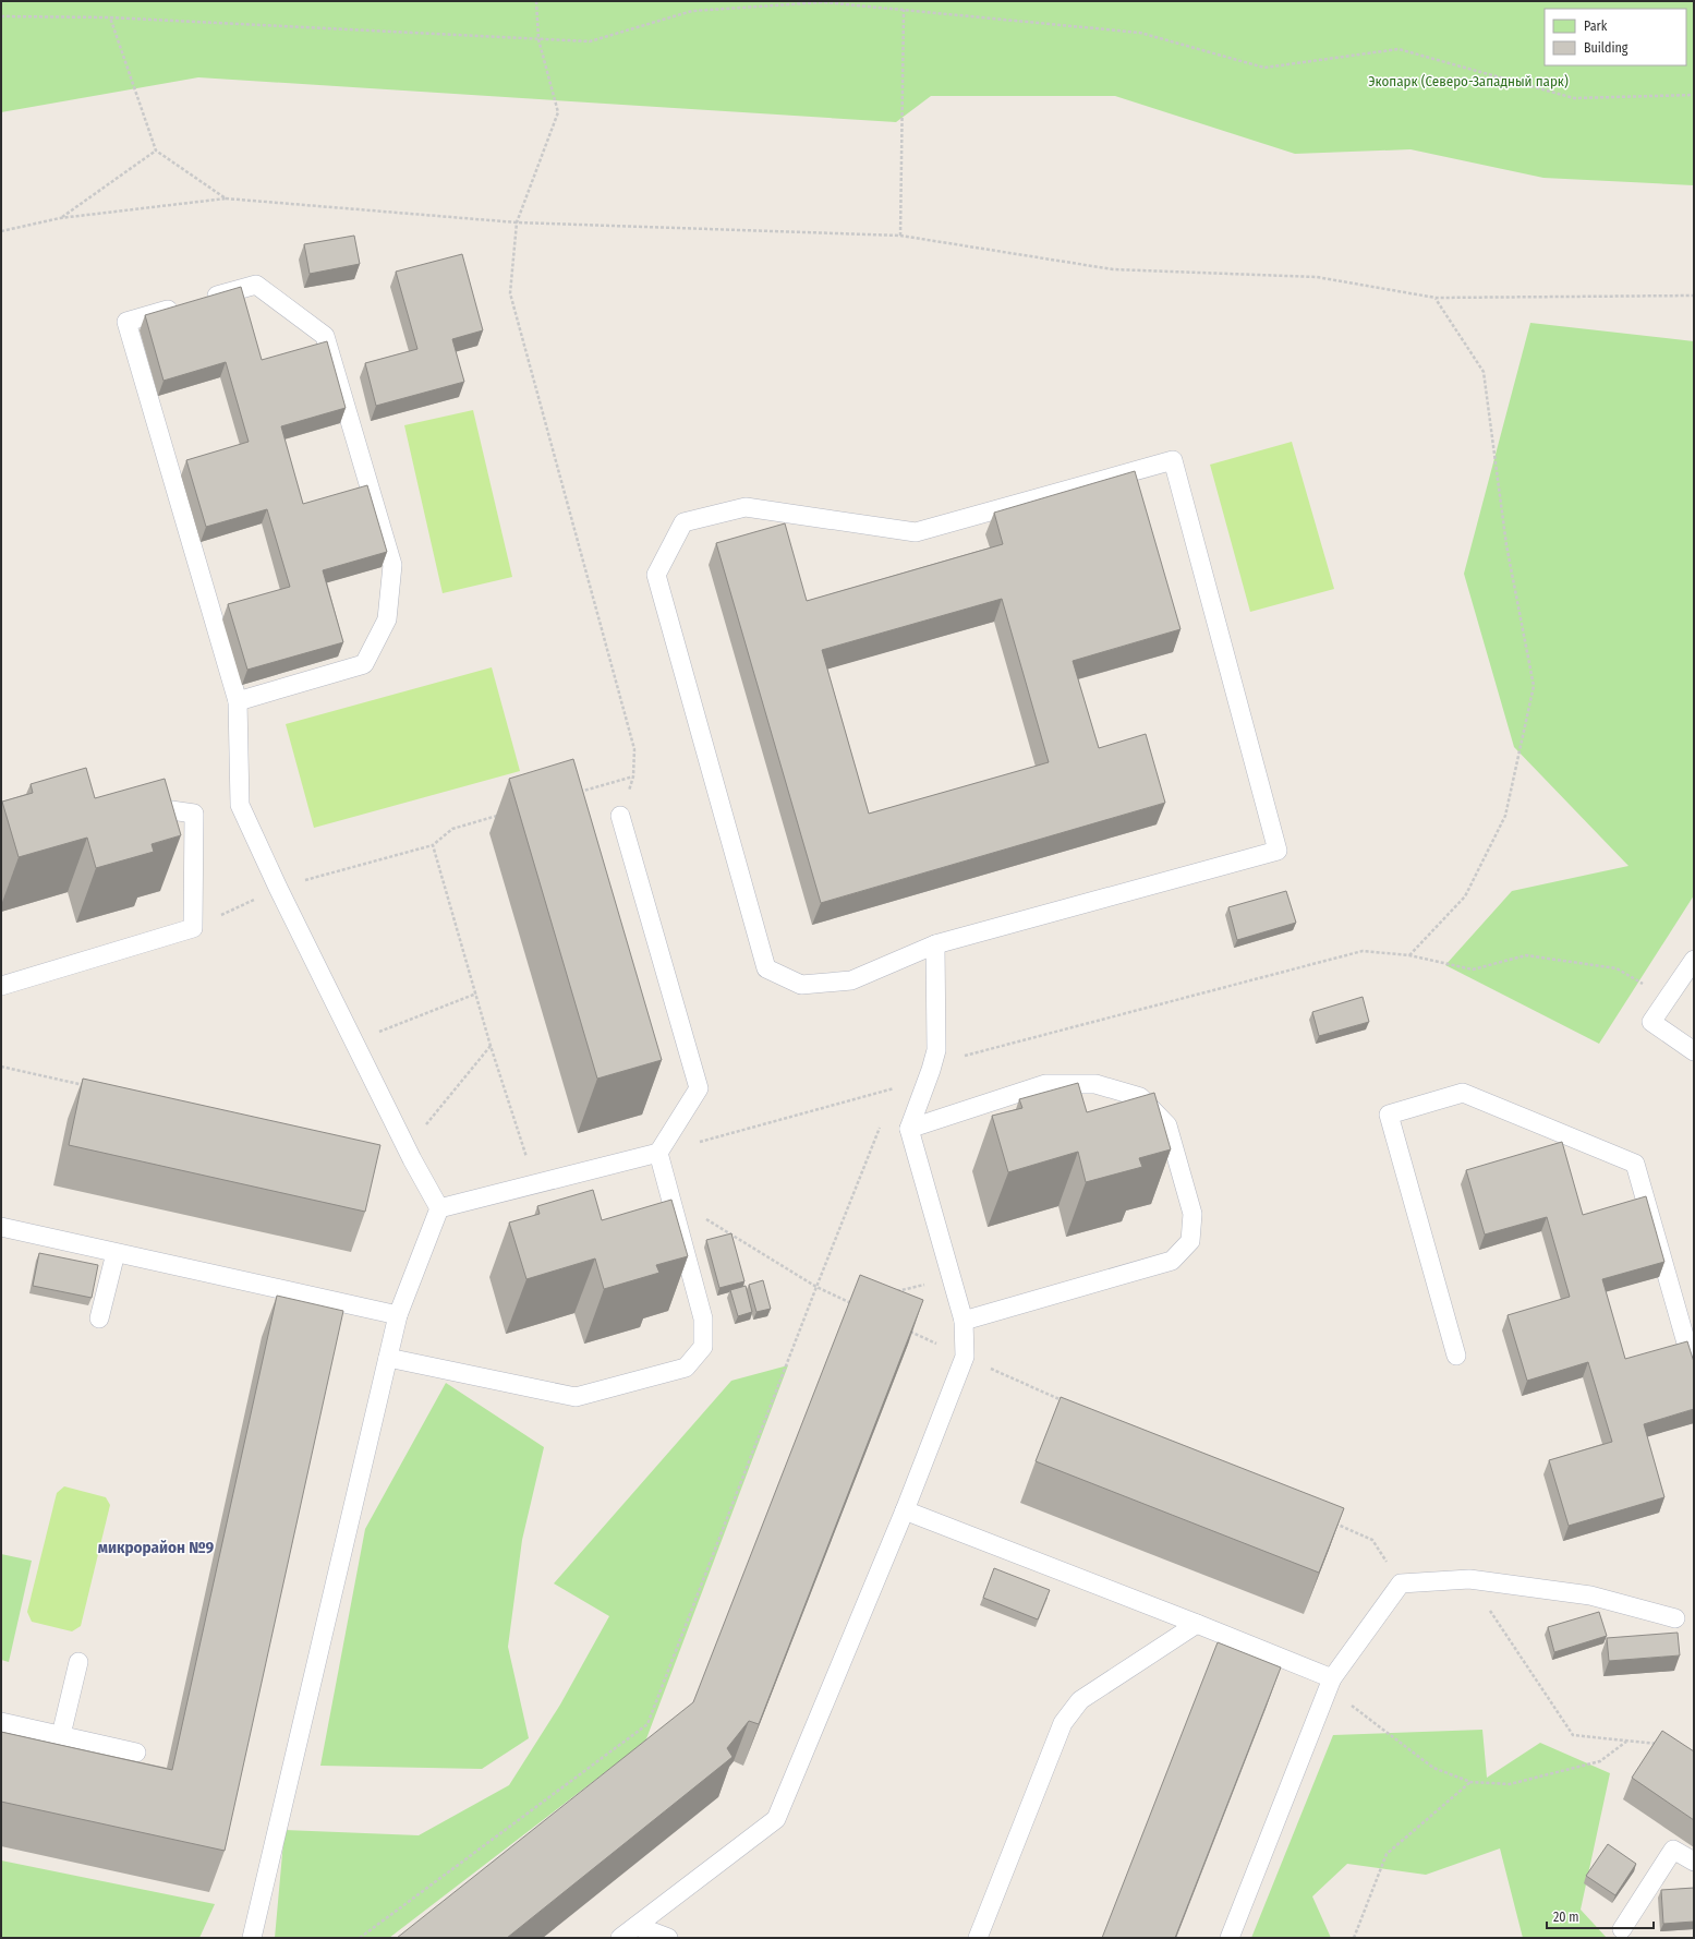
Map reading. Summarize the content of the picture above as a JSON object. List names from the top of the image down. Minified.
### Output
{"districts":["микрорайон №9"],"parks":["Экопарк (Северо-Западный парк)"],"legend":["Park","Building"],"scale_bar":"20 m"}
